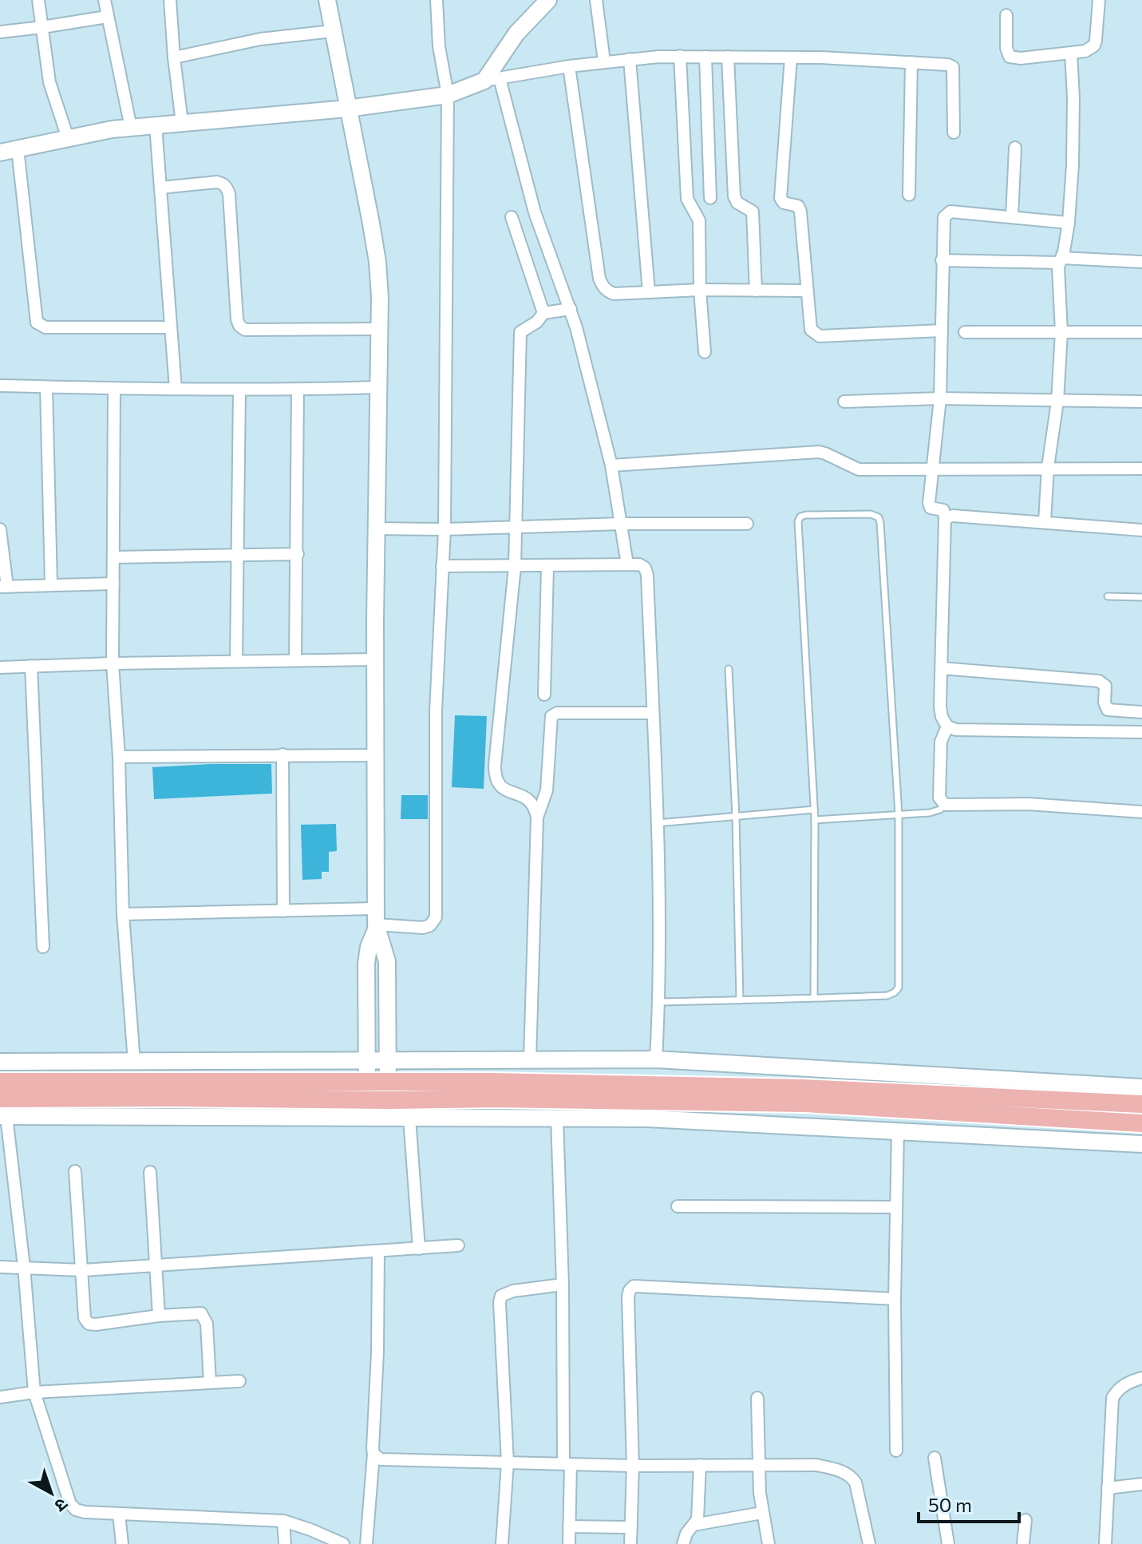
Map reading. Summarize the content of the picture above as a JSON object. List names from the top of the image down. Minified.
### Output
{"scale_bar":"50 m","north":"bottom right"}
